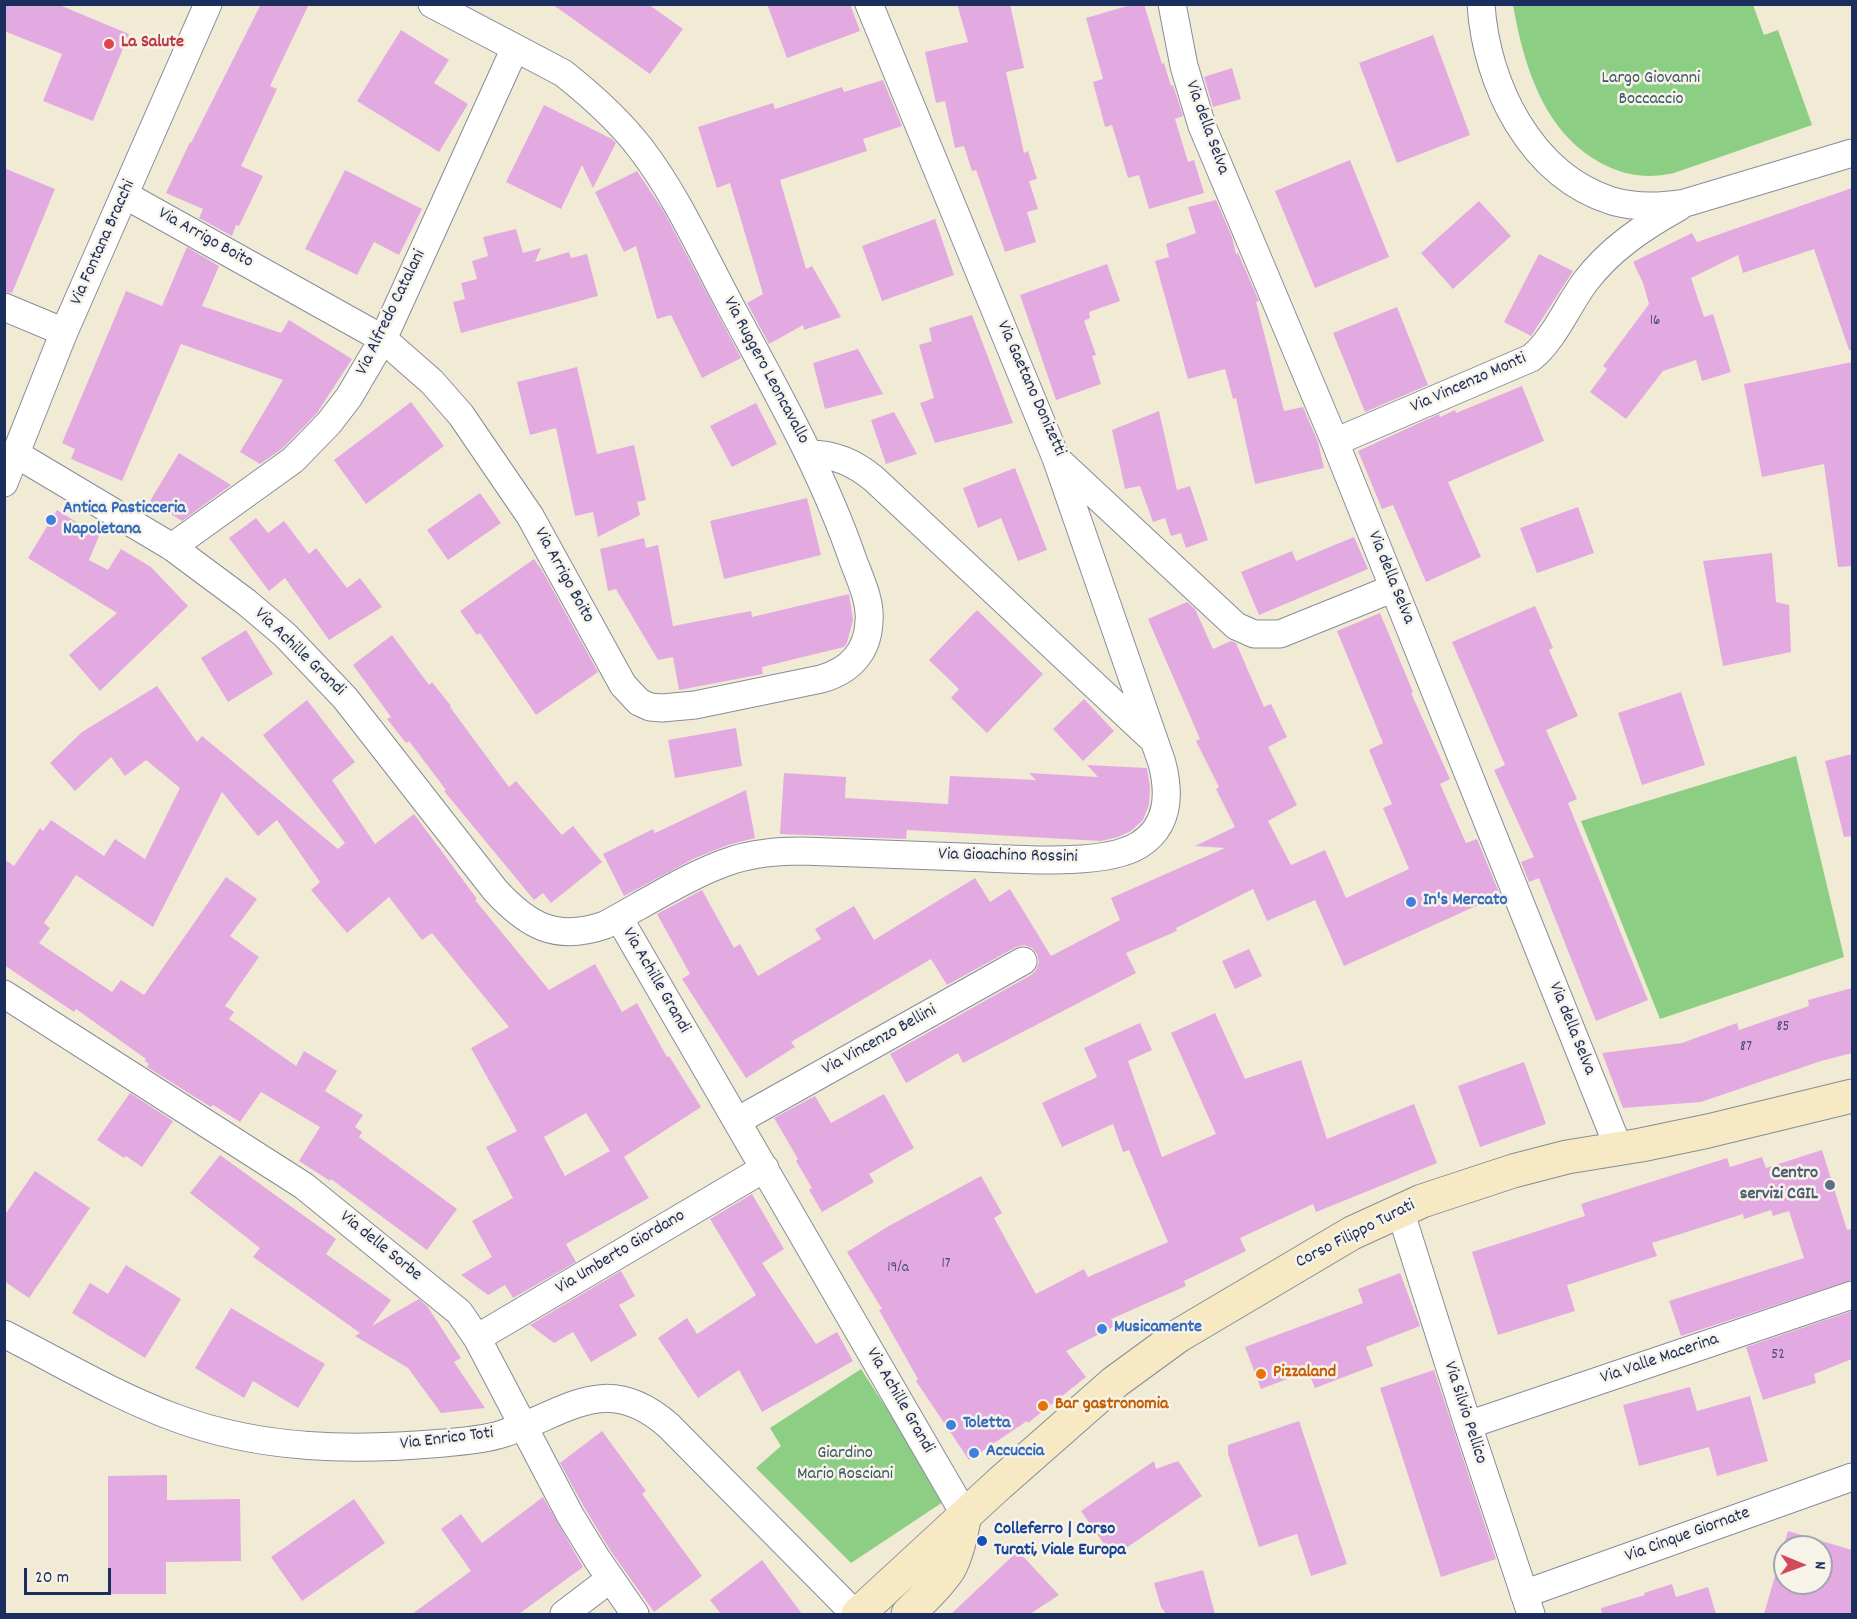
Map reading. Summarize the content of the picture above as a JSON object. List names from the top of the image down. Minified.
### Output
{"streets":{"main road":["Corso Filippo Turati"],"street":["Via della Selva","Via Arrigo Boito","Via Fontana Bracchi","Via Alfredo Catalani","Via Ruggero Leoncavallo","Via Vincenzo Monti","Via Gaetano Donizetti","Via Achille Grandi","Via Gioachino Rossini","Via Vincenzo Bellini","Via delle Sorbe","Via Umberto Giordano","Via Valle Macerina","Via Silvio Pellico","Via Enrico Toti","Via Cinque Giornate"]},"crossings":[["Via della Selva","Via Vincenzo Monti"],["Via della Selva","Via Gaetano Donizetti"],["Via della Selva","Corso Filippo Turati"],["Via Arrigo Boito","Via Fontana Bracchi"],["Via Arrigo Boito","Via Alfredo Catalani"],["Via Arrigo Boito","Via Ruggero Leoncavallo"],["Via Fontana Bracchi","Via Achille Grandi"],["Via Alfredo Catalani","Via Ruggero Leoncavallo"],["Via Alfredo Catalani","Via Achille Grandi"],["Via Ruggero Leoncavallo","Via Gioachino Rossini"],["Via Gaetano Donizetti","Via Gioachino Rossini"],["Via Achille Grandi","Via Gioachino Rossini"],["Via Achille Grandi","Via Vincenzo Bellini"],["Via Achille Grandi","Corso Filippo Turati"],["Via Achille Grandi","Via Umberto Giordano"],["Corso Filippo Turati","Via Silvio Pellico"],["Corso Filippo Turati","Via Enrico Toti"],["Via delle Sorbe","Via Umberto Giordano"],["Via delle Sorbe","Via Enrico Toti"],["Via Valle Macerina","Via Silvio Pellico"],["Via Silvio Pellico","Via Cinque Giornate"]],"parks":["Largo Giovanni Boccaccio","Giardino Mario Rosciani"],"places":["La Salute","Antica Pasticceria Napoletana","In's Mercato","Centro servizi CGIL","Musicamente","Pizzaland","Bar gastronomia","Toletta","Accuccia","Colleferro | Corso Turati, Viale Europa"],"house_numbers":["16","85","87","17","19/a","52"],"scale_bar":"20 m","north":"right"}
